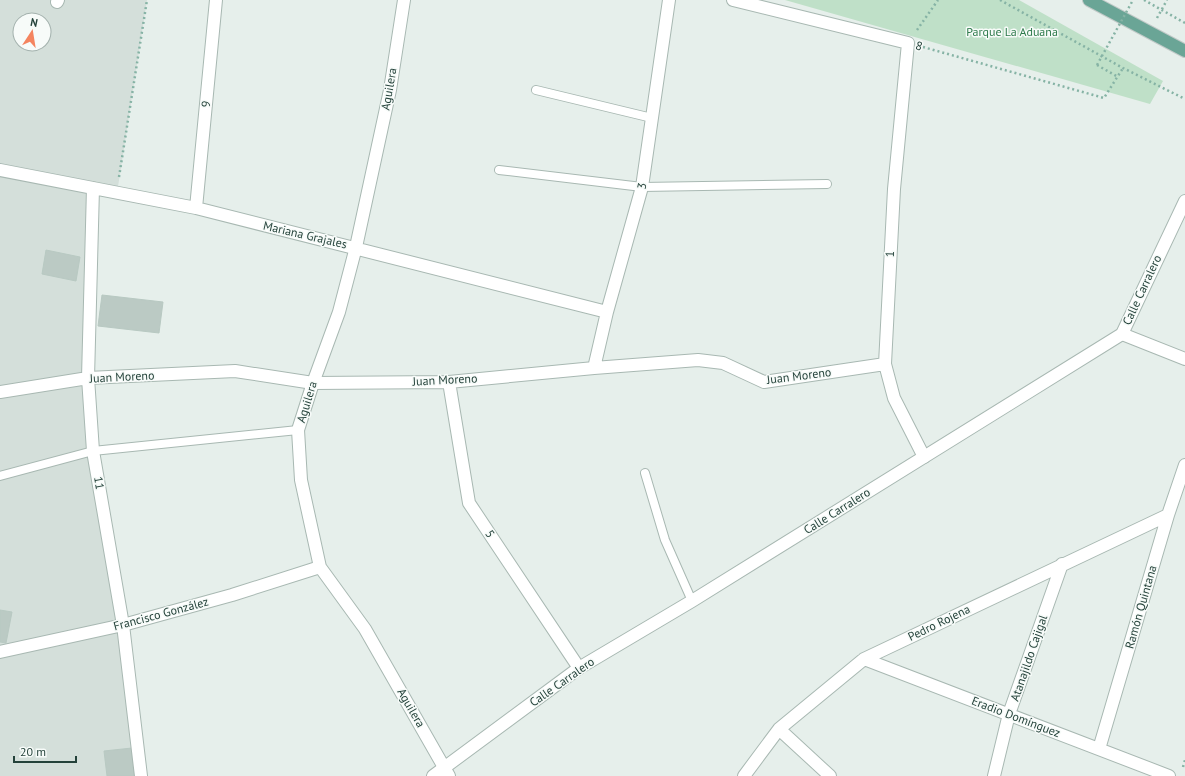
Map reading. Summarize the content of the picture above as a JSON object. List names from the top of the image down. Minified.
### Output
{"streets":{"street":["8","Aguilera","9","3","Mariana Grajales","1","Calle Carralero","Juan Moreno","11","5","Ramón Quintana","Francisco González","Pedro Rojena","Atanajildo Cajigal","Eradio Domínguez"]},"crossings":[["8","1"],["Aguilera","Mariana Grajales"],["Aguilera","Calle Carralero"],["Aguilera","Juan Moreno"],["Aguilera","Francisco González"],["9","Mariana Grajales"],["3","Mariana Grajales"],["3","Juan Moreno"],["Mariana Grajales","11"],["1","Calle Carralero"],["1","Juan Moreno"],["Calle Carralero","5"],["Juan Moreno","11"],["Juan Moreno","5"],["11","Francisco González"],["Ramón Quintana","Pedro Rojena"],["Ramón Quintana","Eradio Domínguez"],["Pedro Rojena","Atanajildo Cajigal"],["Pedro Rojena","Eradio Domínguez"],["Atanajildo Cajigal","Eradio Domínguez"]],"parks":["Parque La Aduana"],"scale_bar":"20 m","north":"top"}
